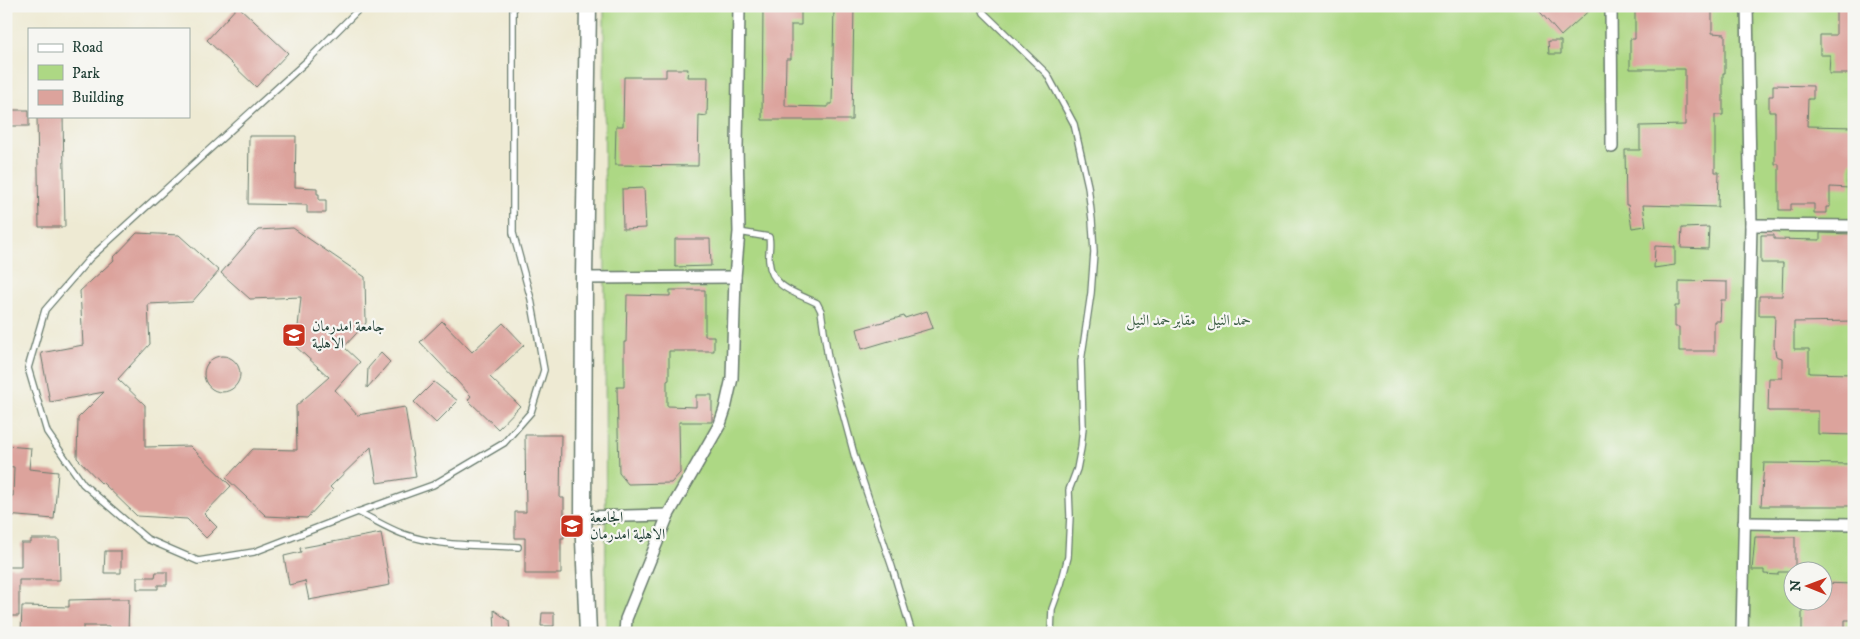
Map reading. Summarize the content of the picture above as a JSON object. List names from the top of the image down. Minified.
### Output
{"parks":["مقابر حمد النيل","حمد النيل"],"places":{"school or university":["جامعة امدرمان الاهلية","الجامعة الاهلية امدرمان"]},"legend":["Road","Park","Building"],"north":"left"}
